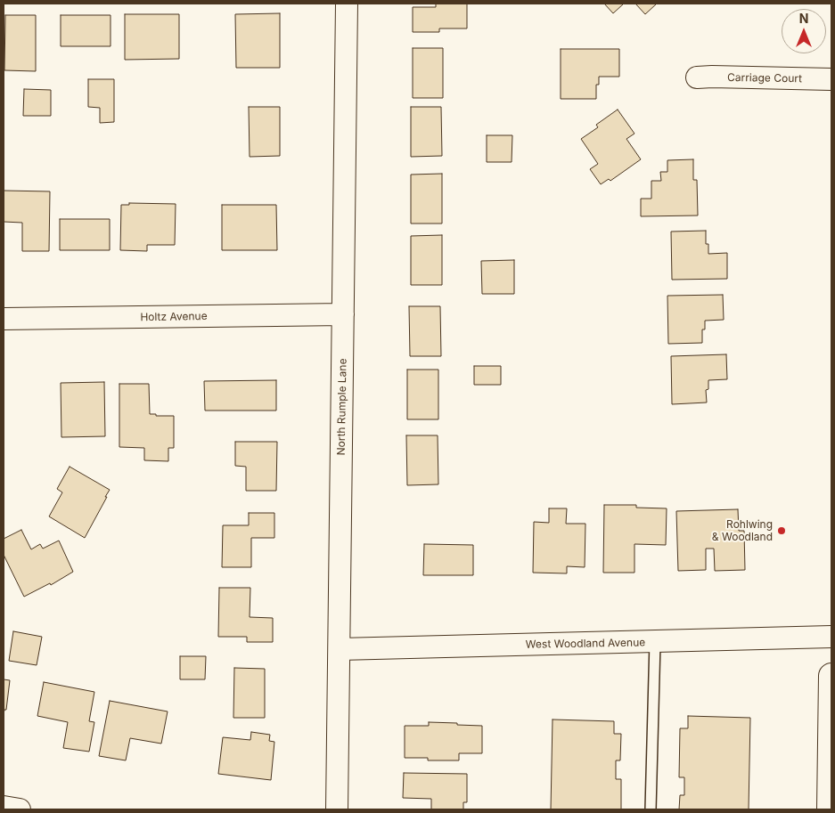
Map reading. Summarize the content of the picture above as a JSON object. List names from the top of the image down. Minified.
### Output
{"streets":{"street":["Carriage Court","Holtz Avenue","North Rumple Lane","West Woodland Avenue"]},"crossings":[["Holtz Avenue","North Rumple Lane"],["North Rumple Lane","West Woodland Avenue"]],"places":["Rohlwing & Woodland"],"north":"top"}
